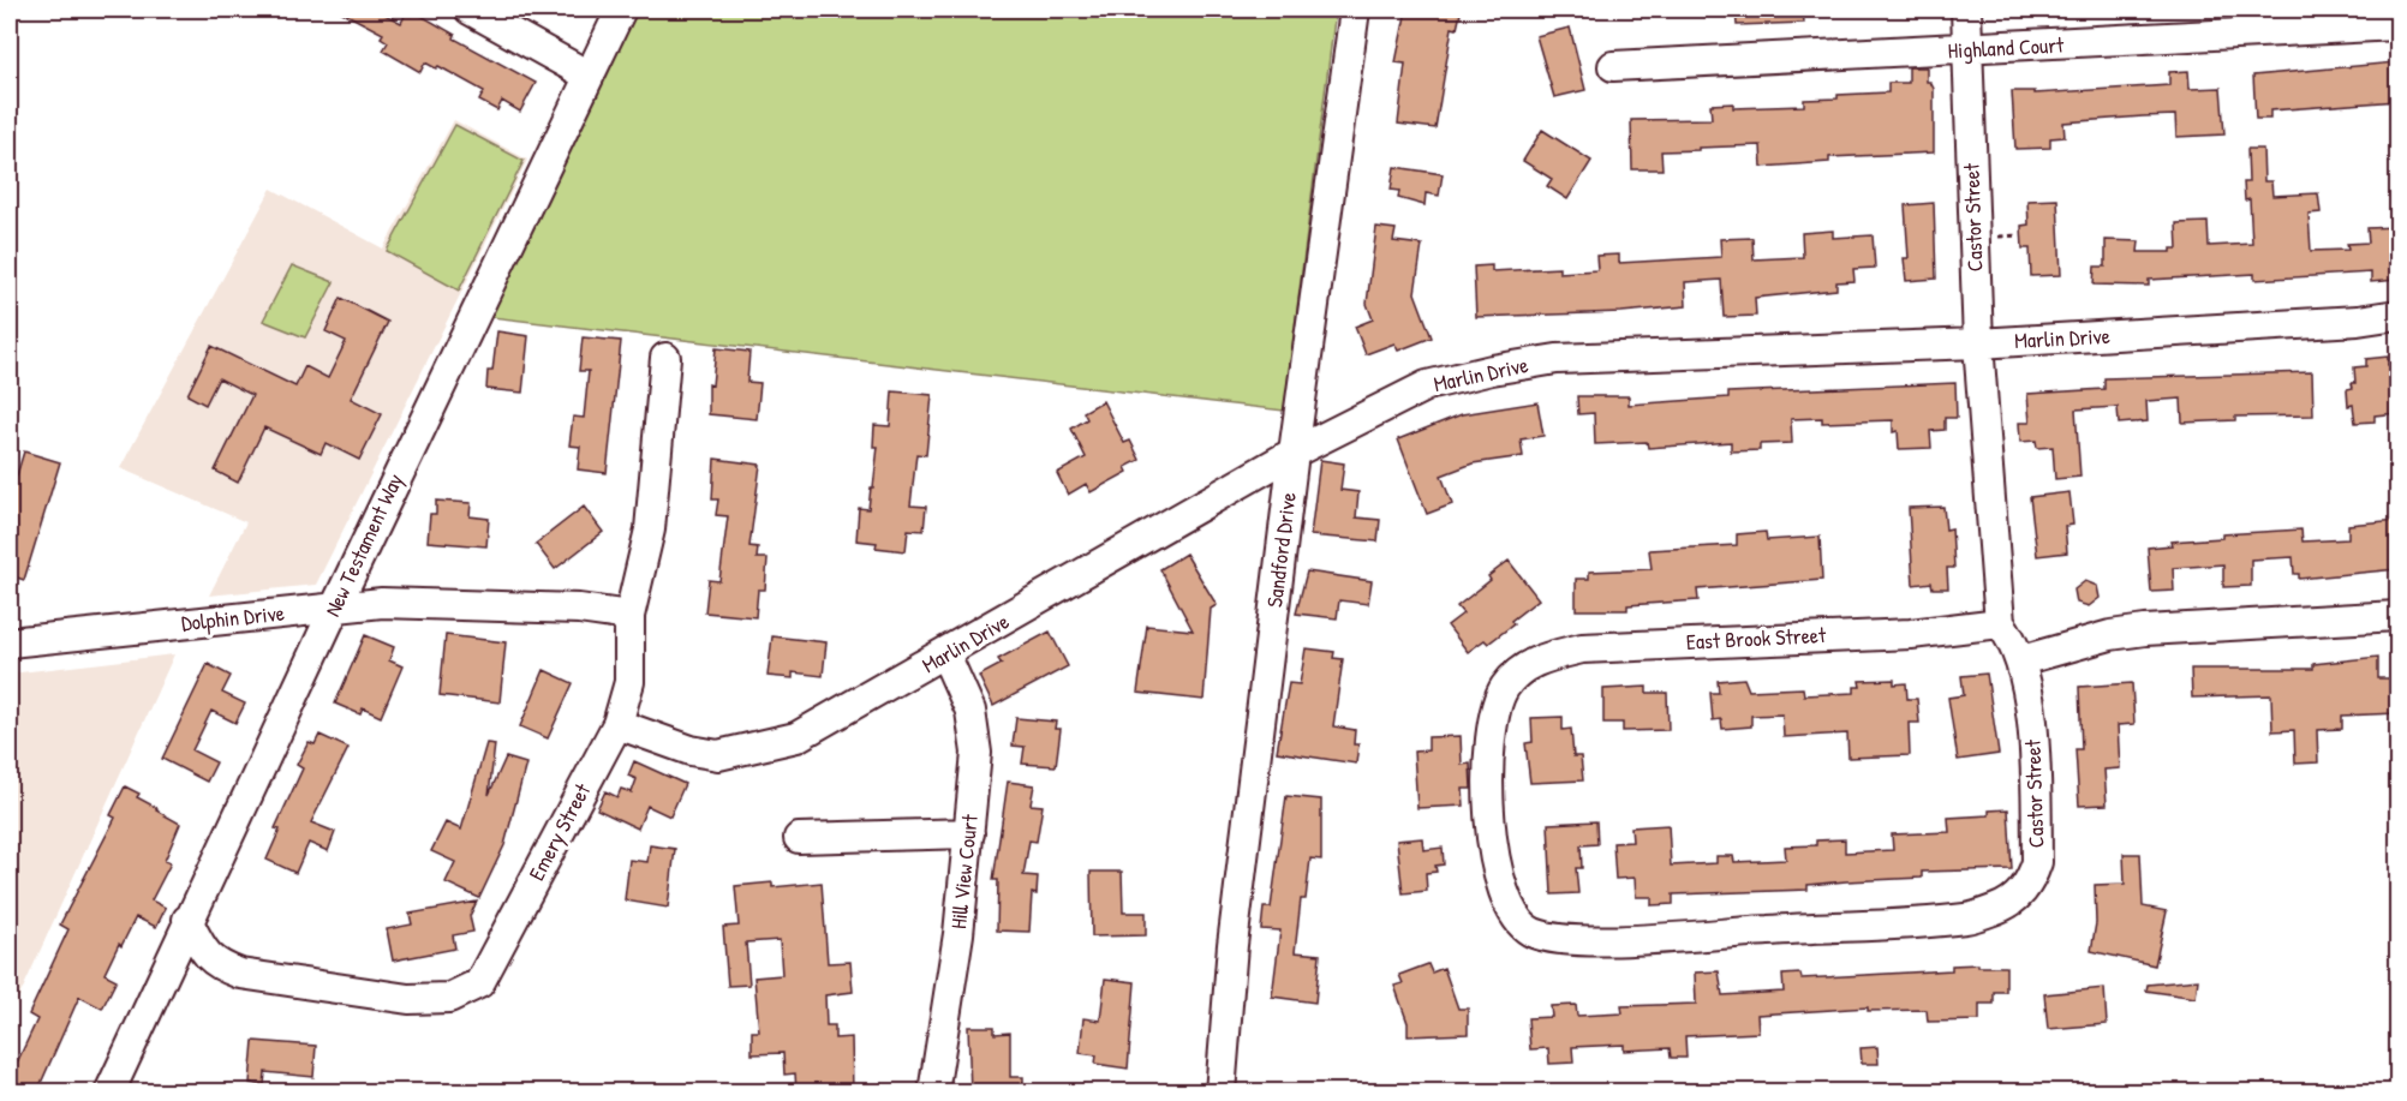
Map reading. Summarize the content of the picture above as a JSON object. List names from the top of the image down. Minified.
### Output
{"streets":{"street":["Highland Court","Castor Street","Marlin Drive","New Testament Way","Sandford Drive","Dolphin Drive","East Brook Street","Emery Street","Hill View Court"]},"crossings":[["Highland Court","Castor Street"],["Castor Street","Marlin Drive"],["Castor Street","East Brook Street"],["Marlin Drive","Sandford Drive"],["Marlin Drive","Emery Street"],["Marlin Drive","Hill View Court"],["New Testament Way","Dolphin Drive"],["New Testament Way","Emery Street"],["Dolphin Drive","Emery Street"]]}
